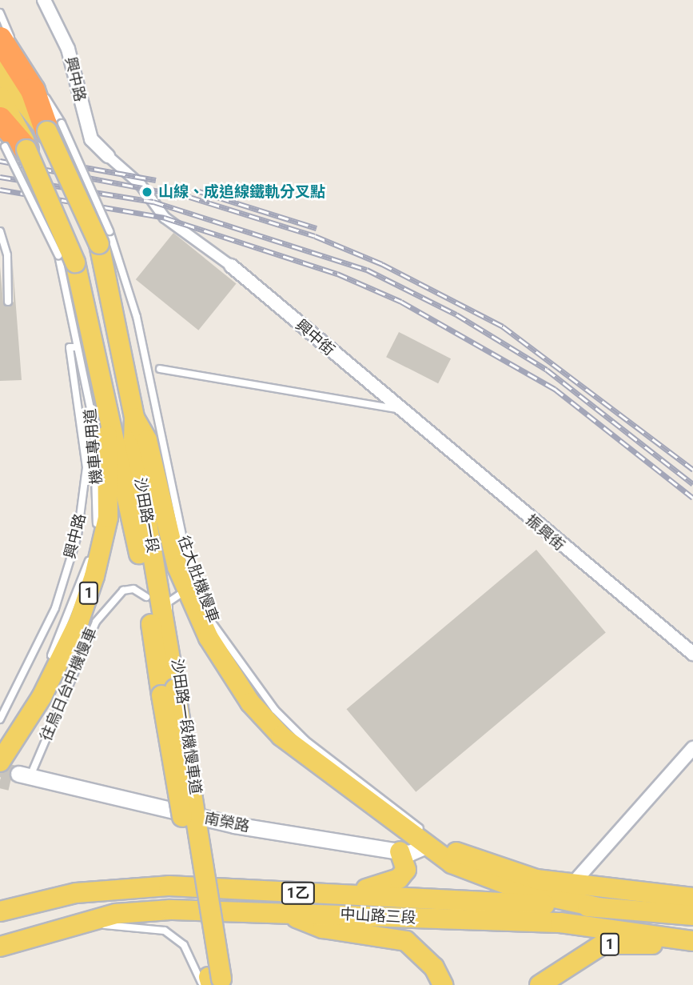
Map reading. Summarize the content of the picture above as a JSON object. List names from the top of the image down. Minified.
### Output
{"streets":{"main road":["沙田路一段","1","1乙","中山路三段"],"street":["興中路","興中街","振興街","南榮路"],"lane":["機車專用道","往大肚機慢車","往烏日台中機慢車","沙田路一段機慢車道"]},"crossings":[["興中街","振興街"],["機車專用道","沙田路一段"],["沙田路一段","往大肚機慢車"],["沙田路一段","往烏日台中機慢車"],["沙田路一段","沙田路一段機慢車道"],["往大肚機慢車","沙田路一段機慢車道"],["1","中山路三段"],["往烏日台中機慢車","南榮路"]],"places":["山線、成追線鐵軌分叉點"]}
